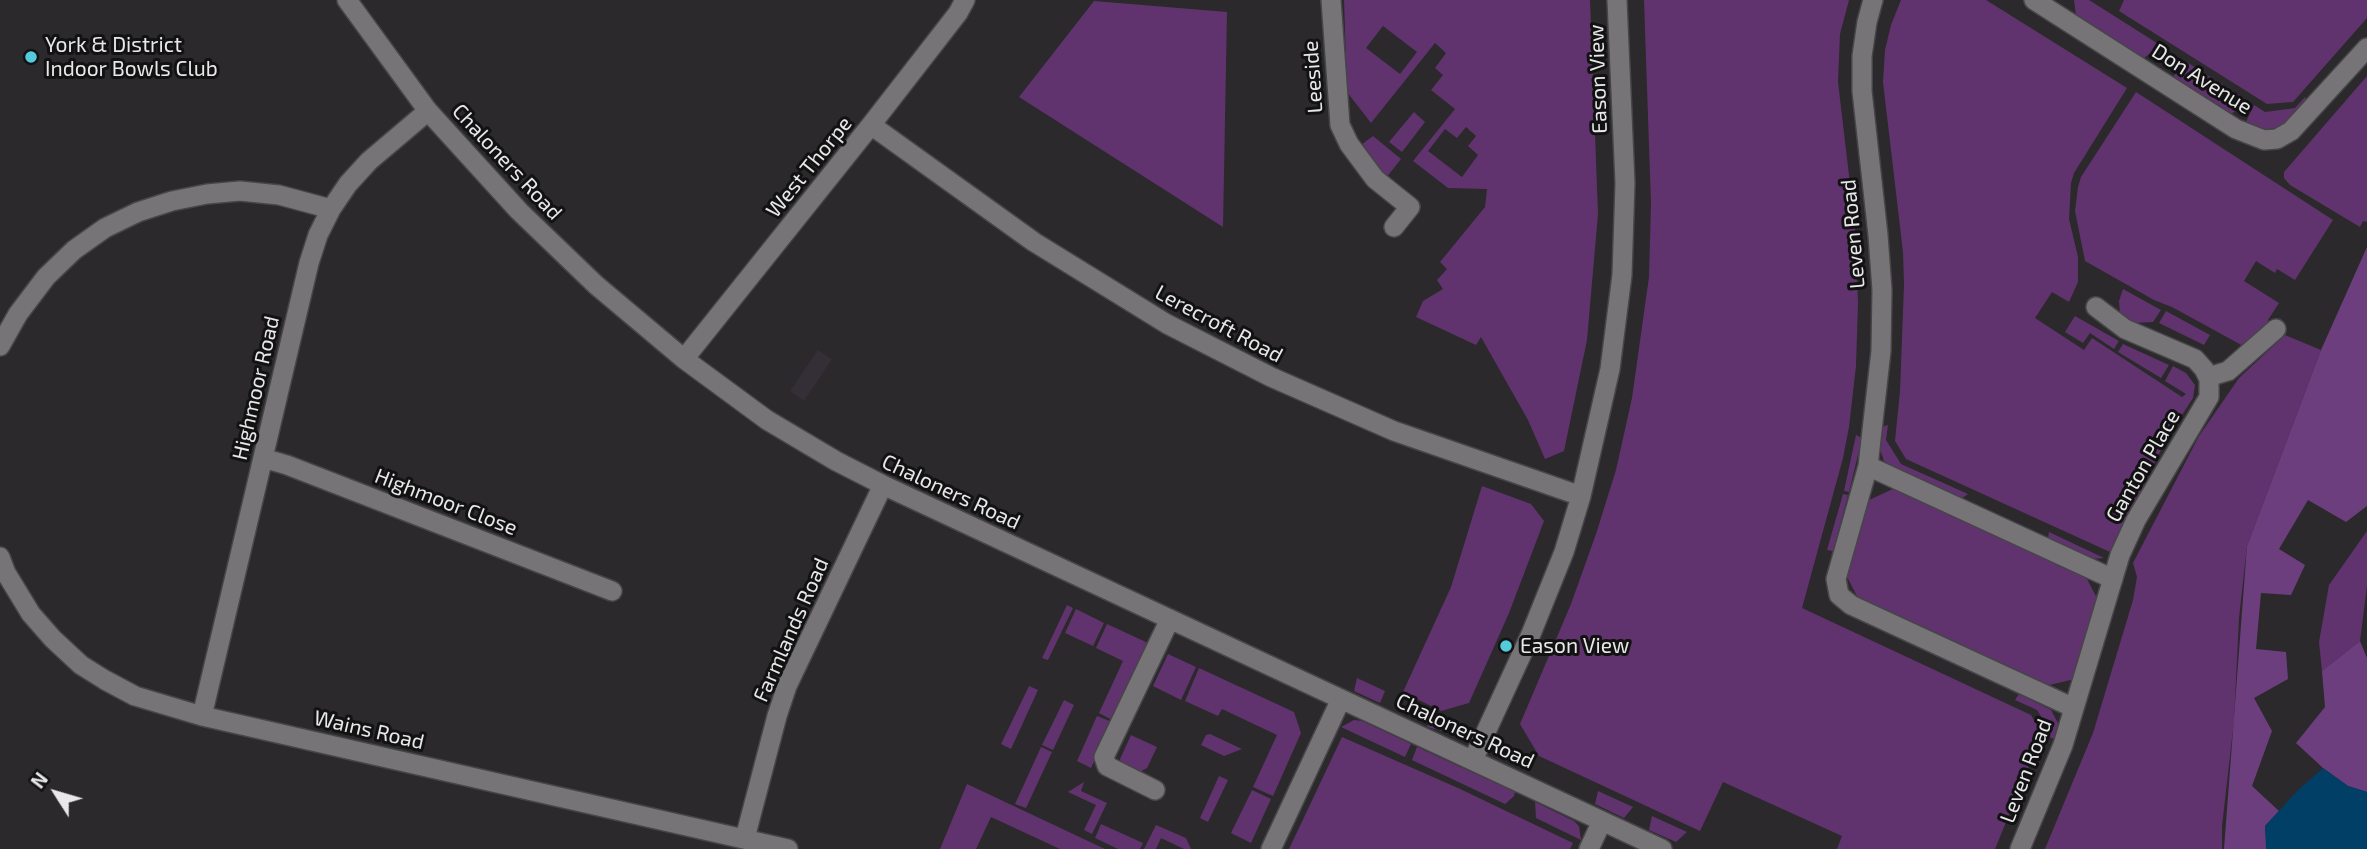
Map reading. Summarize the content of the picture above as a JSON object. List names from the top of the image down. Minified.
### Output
{"streets":{"street":["Leeside","Eason View","Don Avenue","Chaloners Road","West Thorpe","Leven Road","Lerecroft Road","Highmoor Road","Ganton Place","Highmoor Close","Farmlands Road","Wains Road"]},"crossings":[["Eason View","Chaloners Road"],["Eason View","Lerecroft Road"],["Chaloners Road","West Thorpe"],["Chaloners Road","Highmoor Road"],["Chaloners Road","Farmlands Road"],["West Thorpe","Lerecroft Road"],["Leven Road","Ganton Place"],["Highmoor Road","Highmoor Close"],["Highmoor Road","Wains Road"],["Farmlands Road","Wains Road"]],"places":["York & District Indoor Bowls Club","Eason View"],"north":"top left"}
